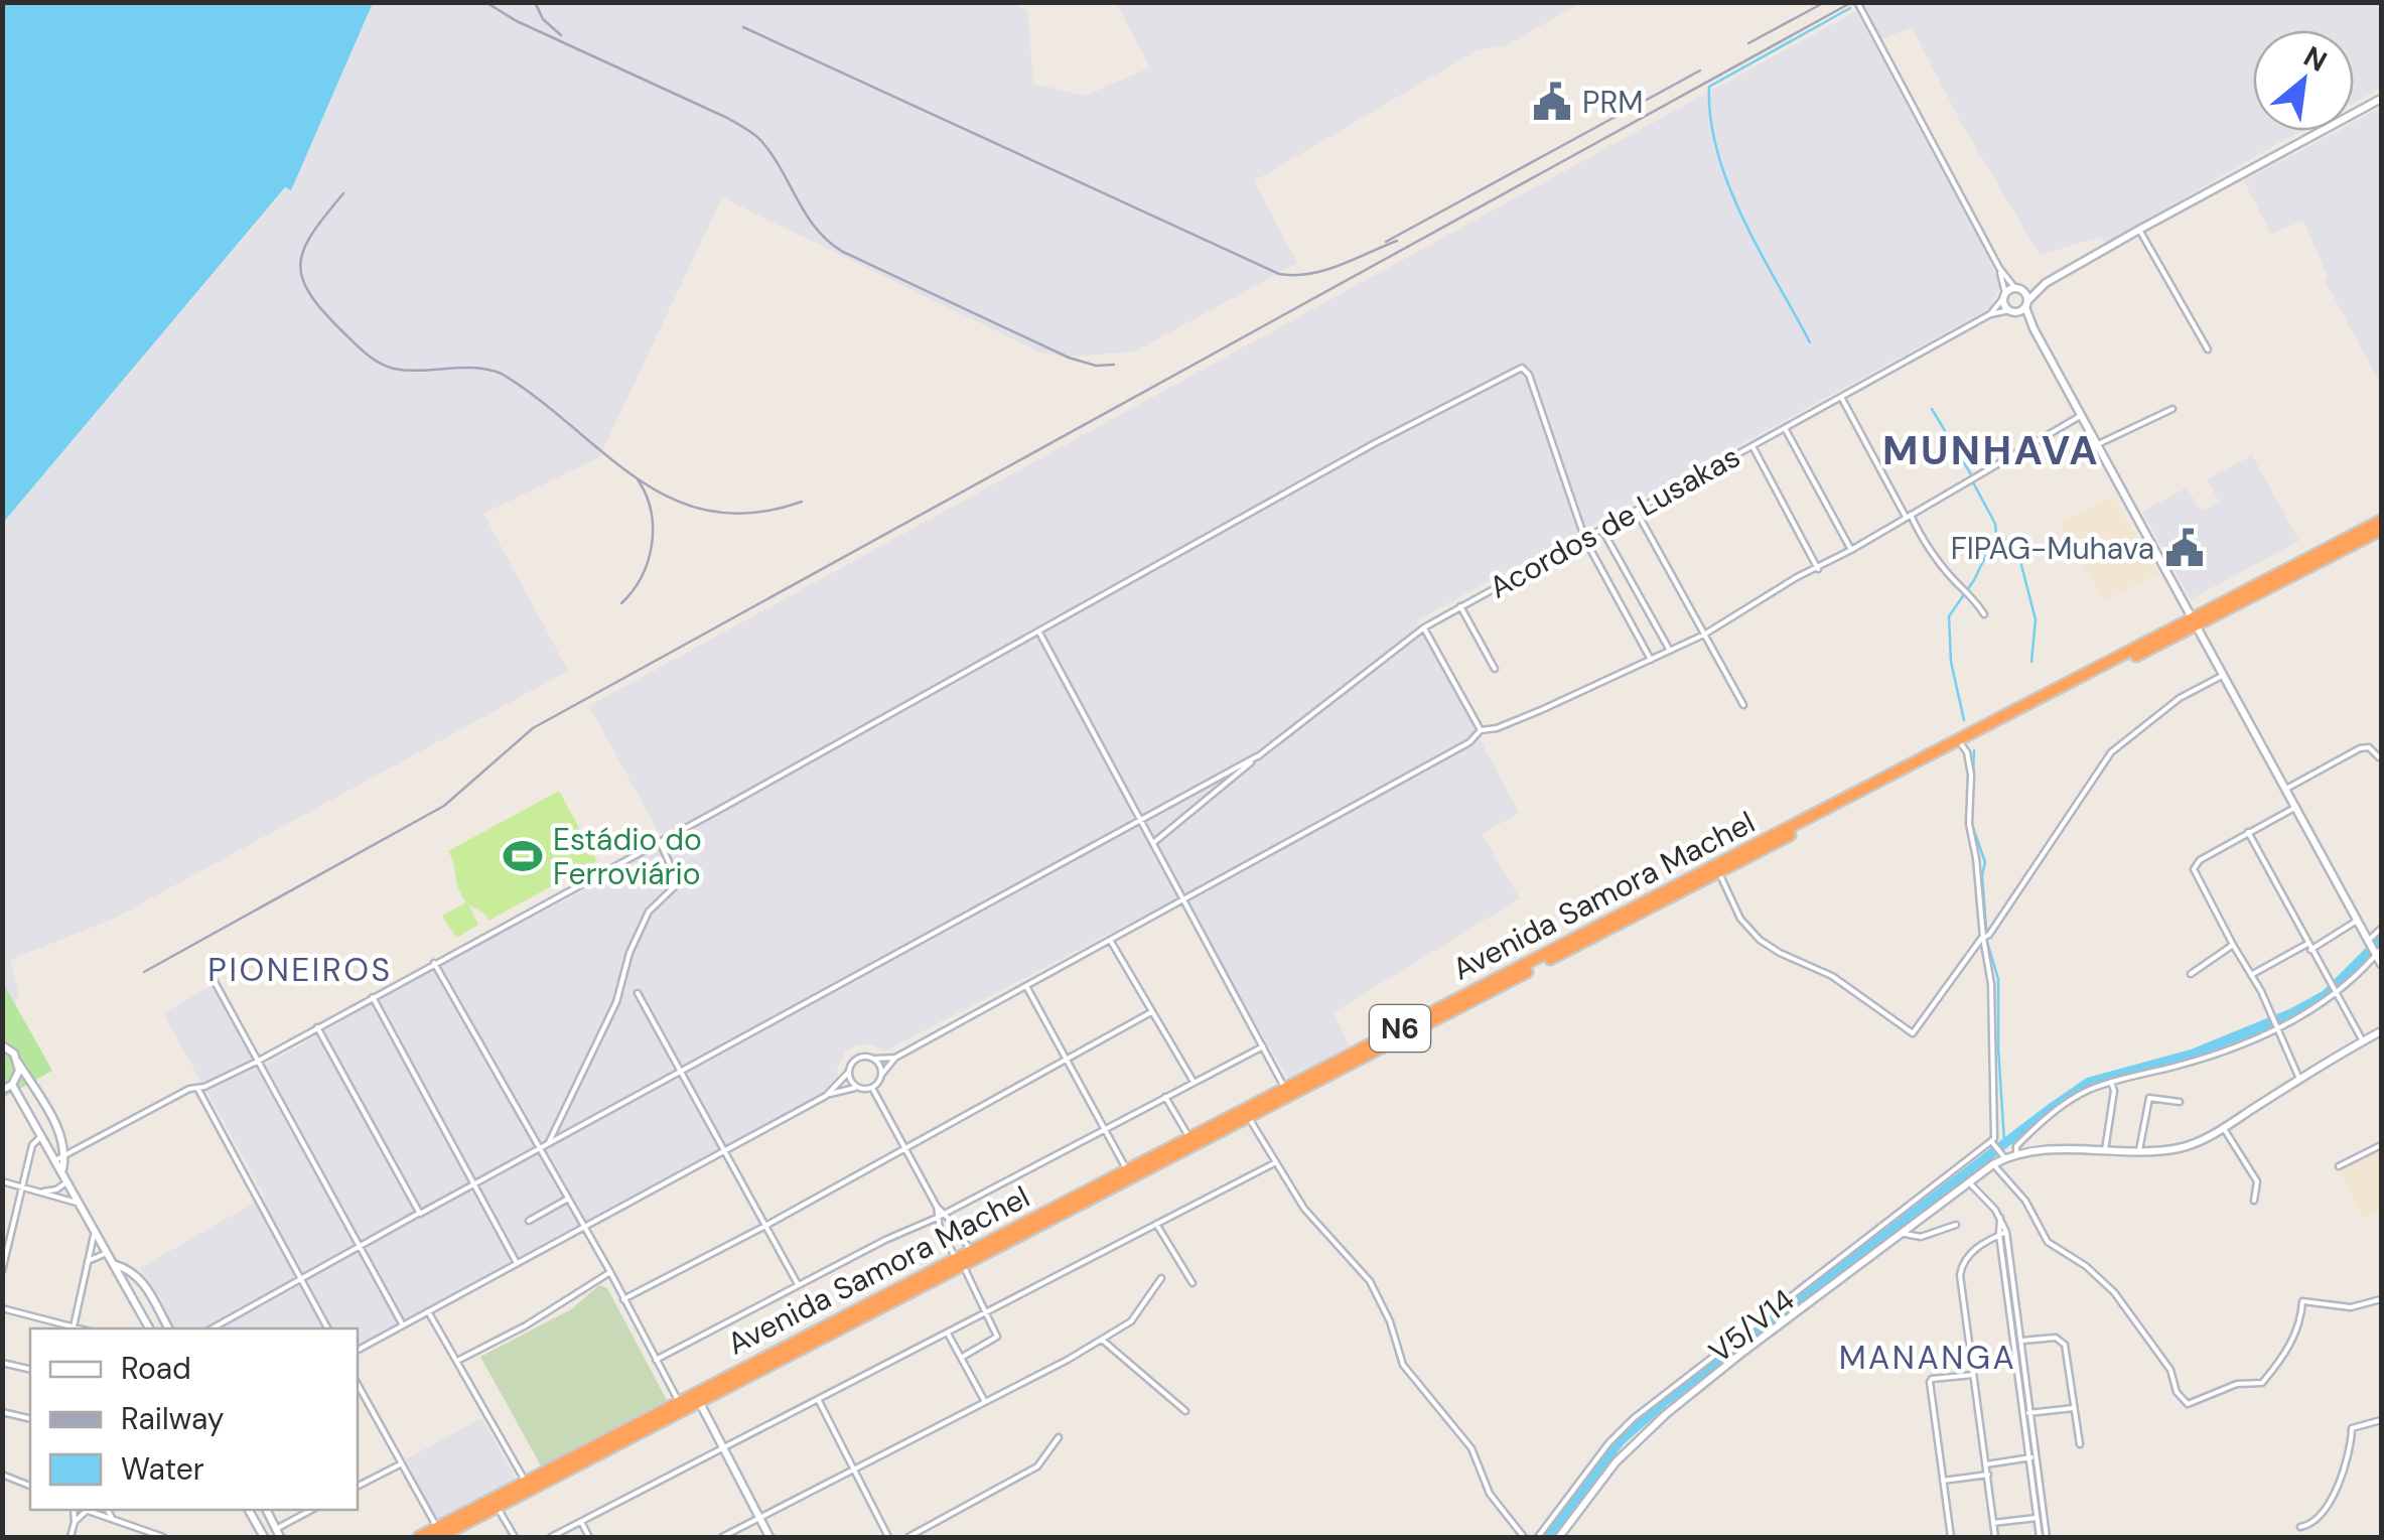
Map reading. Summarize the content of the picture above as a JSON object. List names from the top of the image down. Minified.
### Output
{"streets":{"highway":["Avenida Samora Machel","N6"],"street":["Acordos de Lusakas","V5/V14"]},"districts":["MUNHAVA","PIONEIROS","MANANGA"],"places":{"public building":["PRM","FIPAG-Muhava"],"sports":["Estádio do Ferroviário"]},"legend":["Road","Railway","Water"],"north":"top right"}
